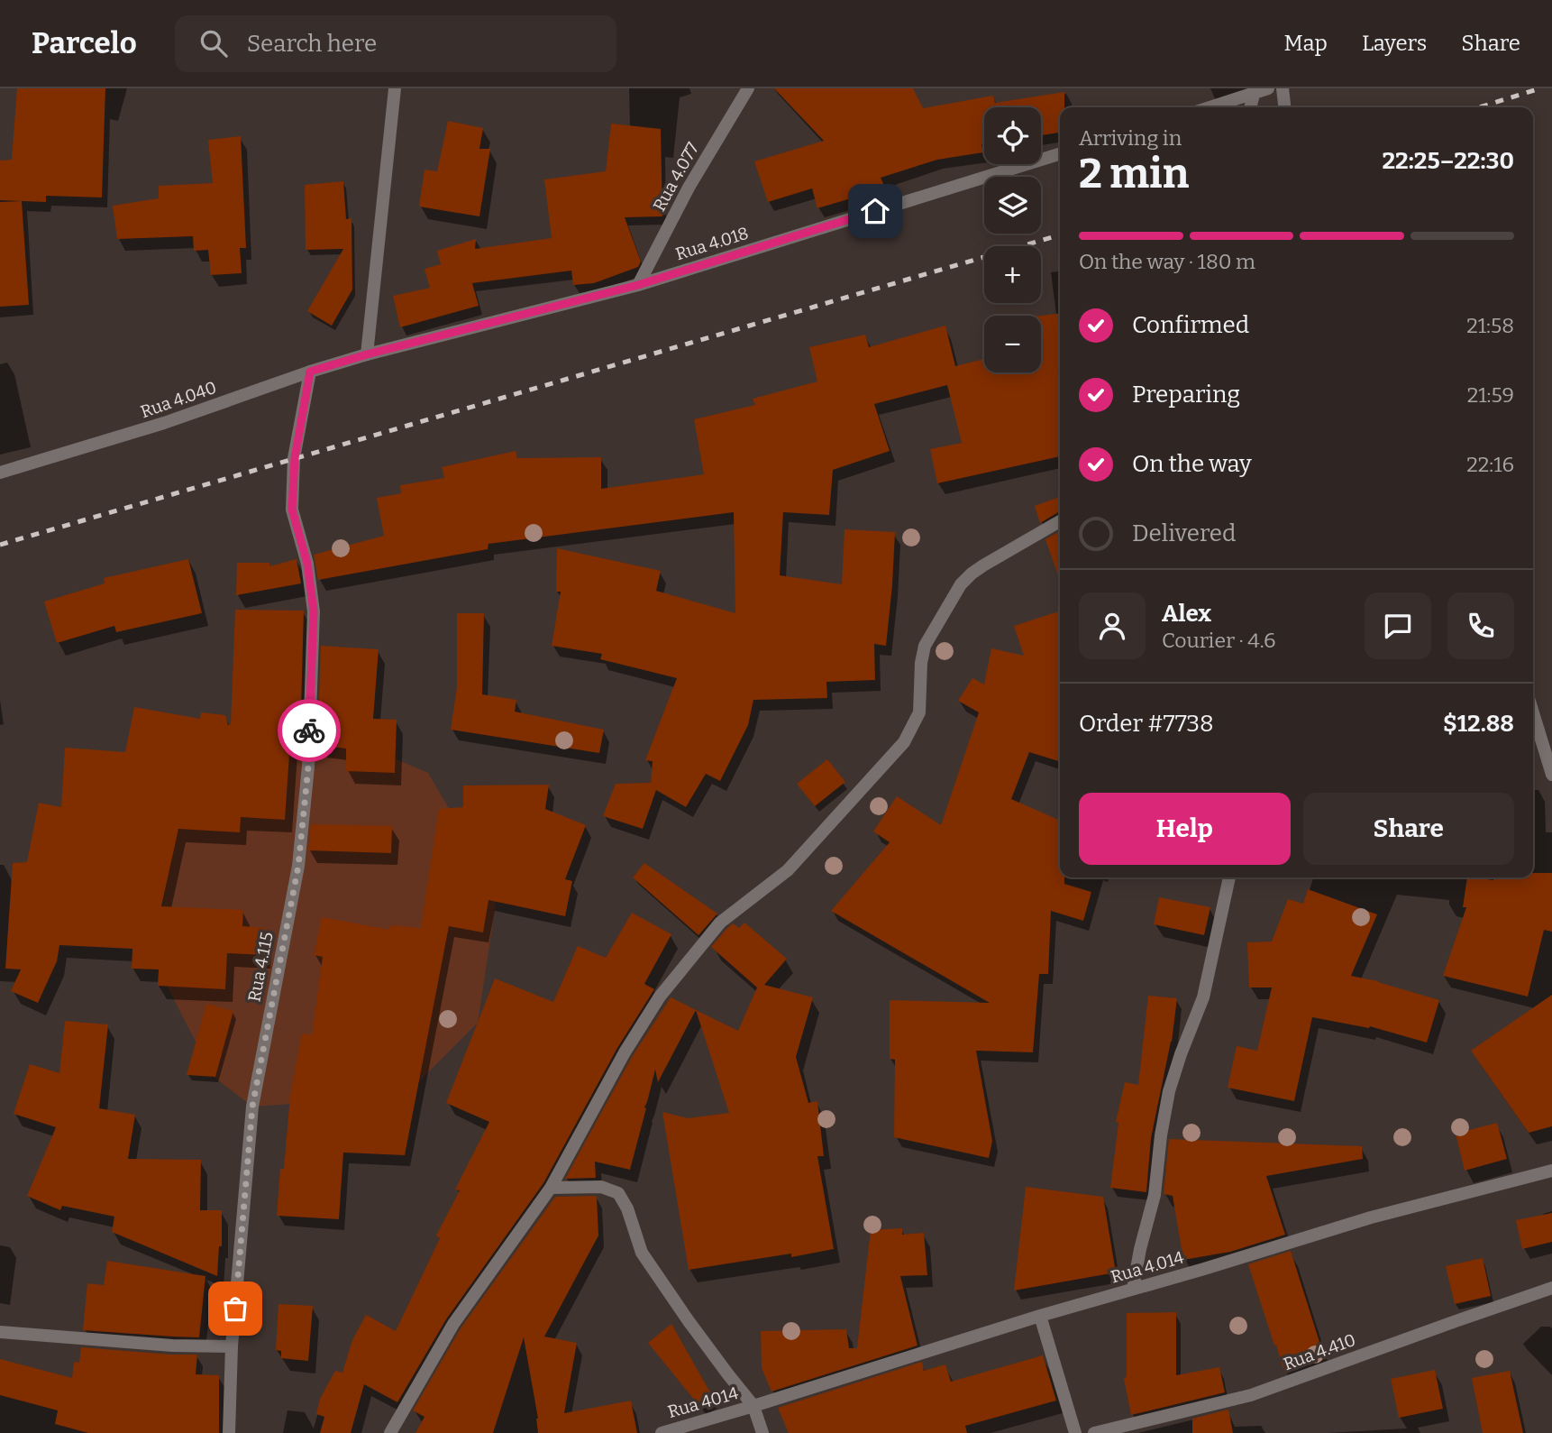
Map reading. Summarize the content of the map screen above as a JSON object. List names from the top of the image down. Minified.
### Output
{"streets":{"street":["Rua 4.077","Rua 4.018","Rua 4.040","Rua 4.115","Rua 4.014","Rua 4.410","Rua 4014"]},"crossings":[["Rua 4.077","Rua 4.018"],["Rua 4.018","Rua 4.040"],["Rua 4.040","Rua 4.115"],["Rua 4.014","Rua 4014"]],"page":{"header":"Parcelo","search":"Search here","nav":["Map","Layers","Share"],"map_buttons":["+","−"],"heading":["2 min","Arriving in","22:25–22:30"],"panel":["Alex","Courier · 4.6","Order #7738","$12.88"],"bar":"On the way · 180 m","list":[["Confirmed","21:58"],["Preparing","21:59"],["On the way","22:16"],"Delivered"],"buttons":["Help","Share"]}}
